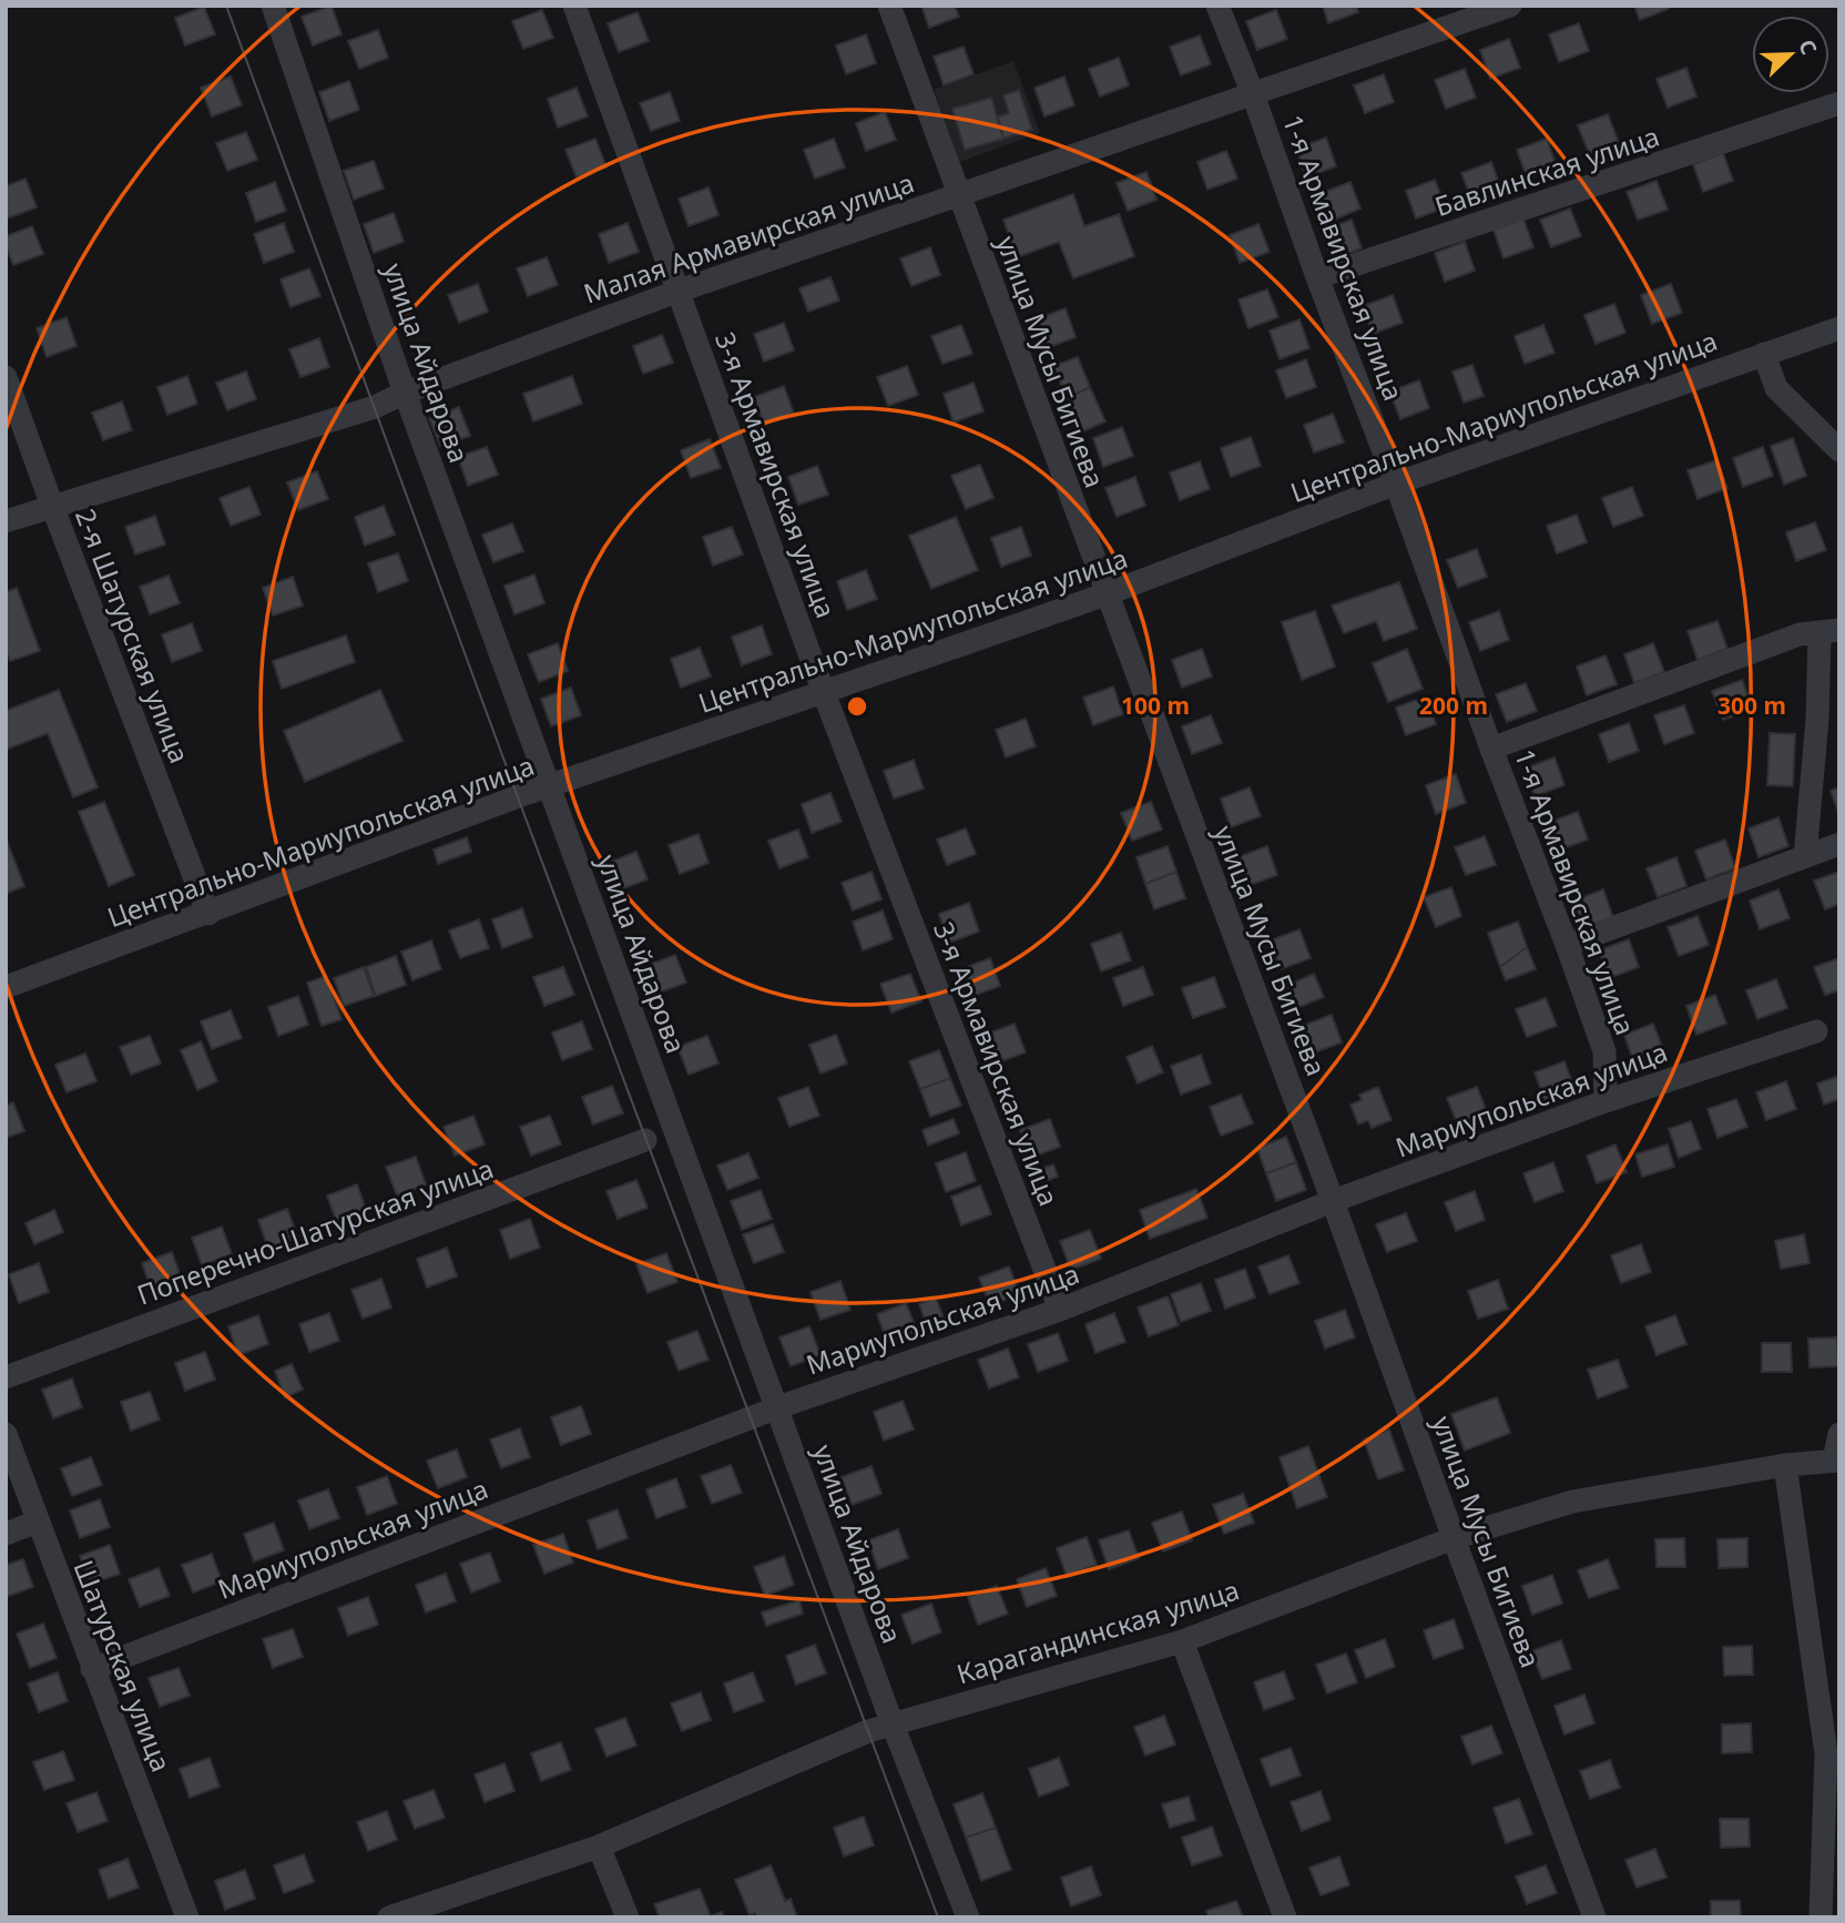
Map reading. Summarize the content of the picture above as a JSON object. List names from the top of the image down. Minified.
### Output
{"streets":{"street":["Бавлинская улица","Малая Армавирская улица","1-я Армавирская улица","улица Мусы Бигиева","улица Айдарова","Центрально-Мариупольская улица","3-я Армавирская улица","2-я Шатурская улица","Мариупольская улица","Поперечно-Шатурская улица","Карагандинская улица","Шатурская улица"]},"crossings":[["Бавлинская улица","1-я Армавирская улица"],["Малая Армавирская улица","1-я Армавирская улица"],["Малая Армавирская улица","улица Мусы Бигиева"],["Малая Армавирская улица","улица Айдарова"],["Малая Армавирская улица","3-я Армавирская улица"],["Малая Армавирская улица","2-я Шатурская улица"],["1-я Армавирская улица","Центрально-Мариупольская улица"],["1-я Армавирская улица","Мариупольская улица"],["улица Мусы Бигиева","Центрально-Мариупольская улица"],["улица Мусы Бигиева","Мариупольская улица"],["улица Мусы Бигиева","Карагандинская улица"],["улица Айдарова","Центрально-Мариупольская улица"],["улица Айдарова","Мариупольская улица"],["улица Айдарова","Карагандинская улица"],["Центрально-Мариупольская улица","3-я Армавирская улица"],["Центрально-Мариупольская улица","2-я Шатурская улица"],["3-я Армавирская улица","Мариупольская улица"],["Мариупольская улица","Шатурская улица"]],"north":"top right","rings":["100 m","200 m","300 m"]}
